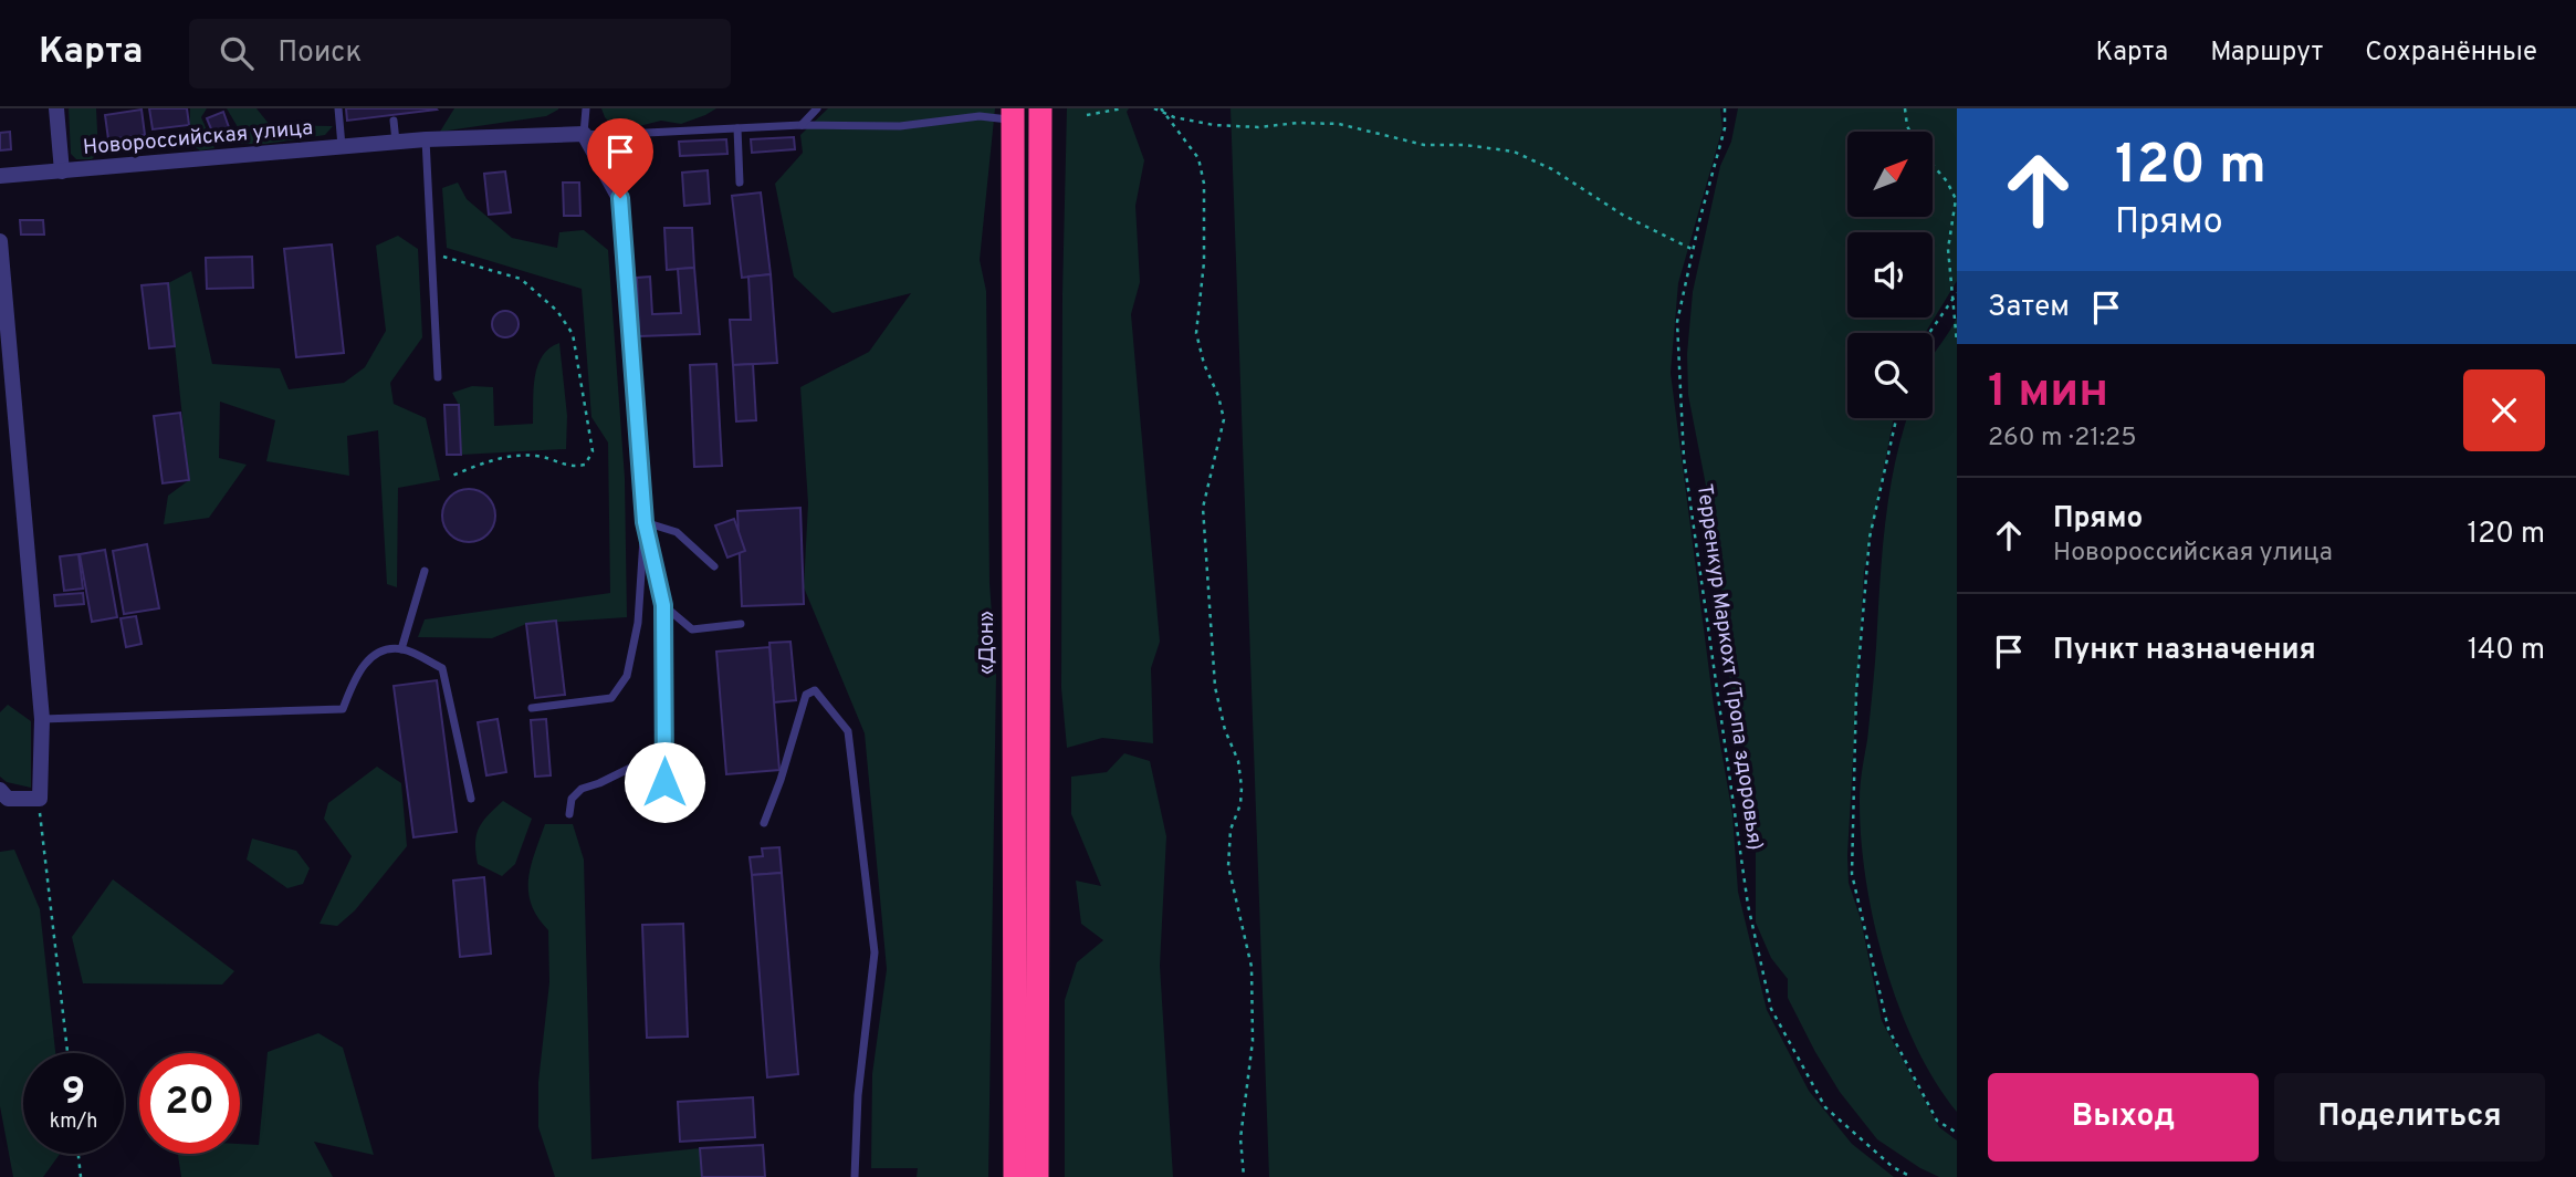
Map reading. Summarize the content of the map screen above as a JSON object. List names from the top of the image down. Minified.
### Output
{"streets":{"highway":["«Дон»"],"street":["Новороссийская улица"],"path":["Терренкур Маркохт (Тропа здоровья)"]},"crossings":[["Новороссийская улица","«Дон»"]],"north":"top right","page":{"header":"Карта","search":"Поиск","nav":["Карта","Маршрут","Сохранённые"],"turn":["120 m","Прямо"],"then":"Затем","heading":["1 мин","260 m · 21:25"],"list":[{"name":"Прямо","note":"Новороссийская улица","value":"120 m"},{"name":"Пункт назначения","value":"140 m"}],"speed":"9 km/h","limit":"20","buttons":["Выход","Поделиться"]}}
